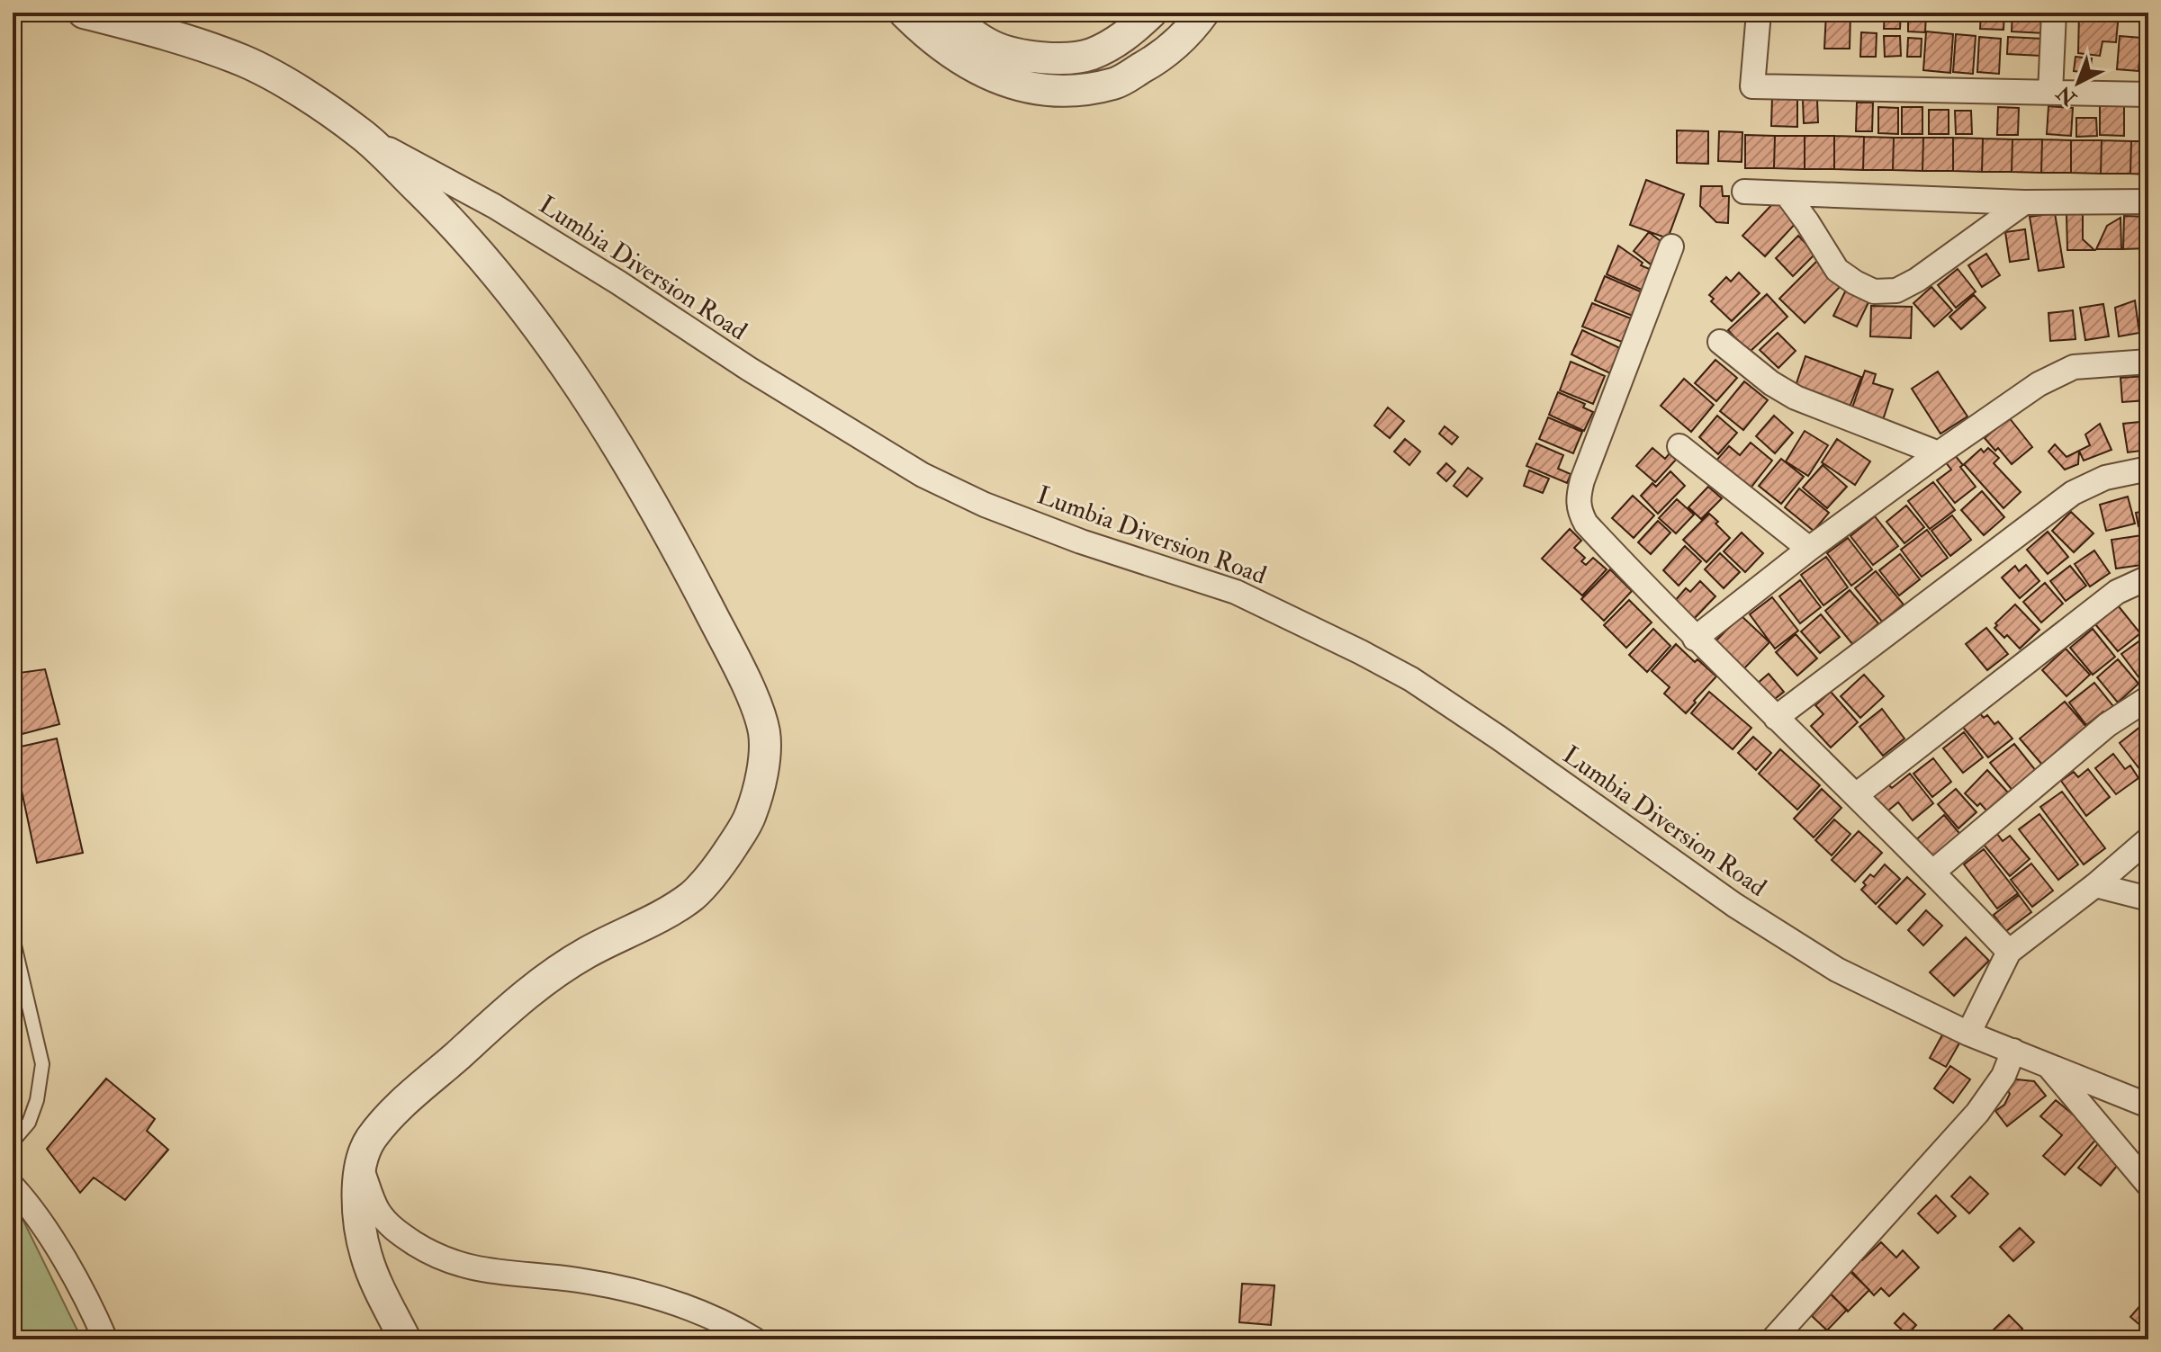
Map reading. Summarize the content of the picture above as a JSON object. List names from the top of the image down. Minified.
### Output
{"streets":{"street":["Lumbia Diversion Road"]},"north":"bottom left"}
